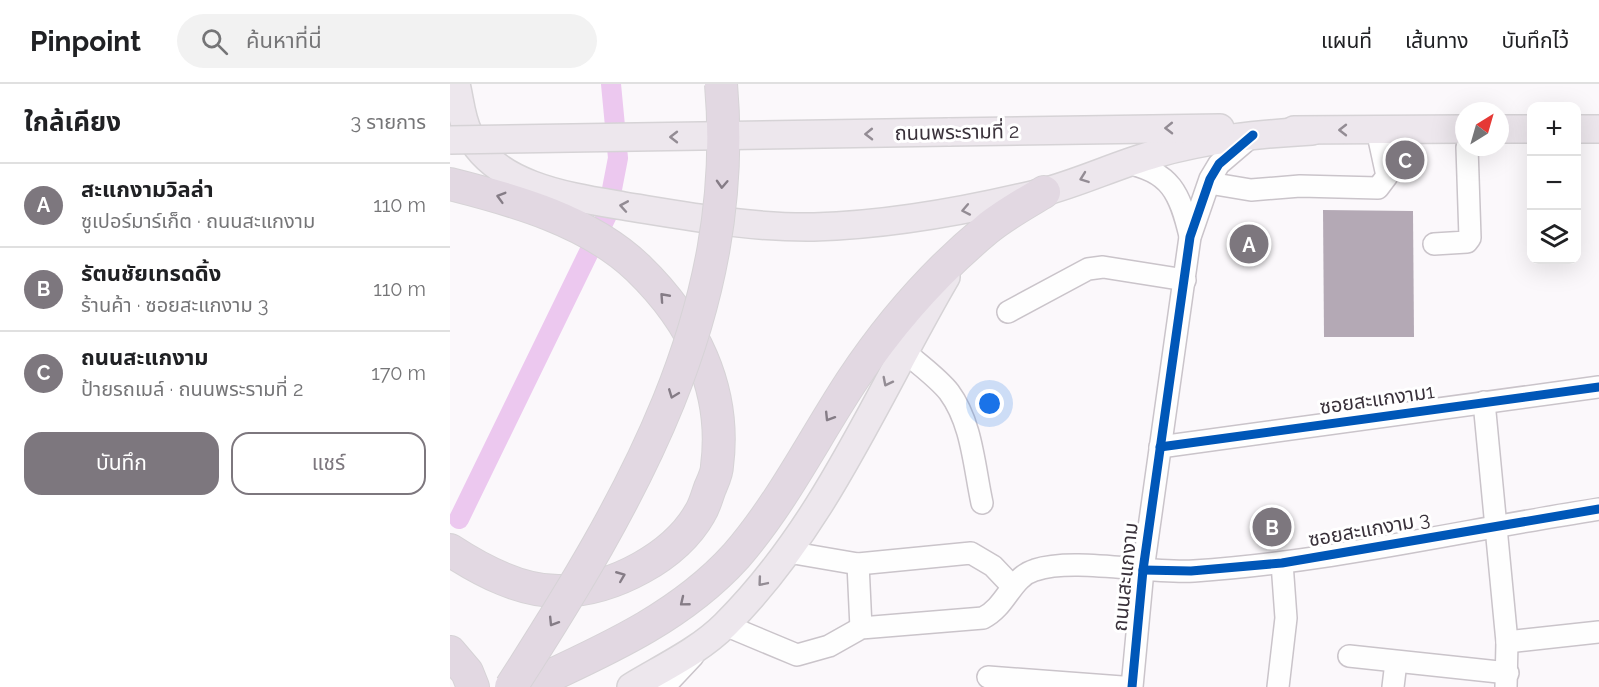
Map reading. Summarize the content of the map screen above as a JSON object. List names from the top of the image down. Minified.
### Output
{"streets":{"main road":["ถนนพระรามที่ 2"],"street":["ซอยสะแกงาม1","ซอยสะแกงาม 3","ถนนสะแกงาม"]},"crossings":[["ซอยสะแกงาม1","ถนนสะแกงาม"],["ซอยสะแกงาม 3","ถนนสะแกงาม"]],"one_way":["ถนนพระรามที่ 2"],"north":"top right","page":{"header":"Pinpoint","search":"ค้นหาที่นี่","nav":["แผนที่","เส้นทาง","บันทึกไว้"],"heading":["ใกล้เคียง","3 รายการ"],"map_buttons":["+","−"],"pins":["C","A","B"],"list":[{"mark":"A","name":"สะแกงามวิลล่า","note":"ซูเปอร์มาร์เก็ต · ถนนสะแกงาม","value":"110 m"},{"mark":"B","name":"รัตนชัยเทรดดิ้ง","note":"ร้านค้า · ซอยสะแกงาม 3","value":"110 m"},{"mark":"C","name":"ถนนสะแกงาม","note":"ป้ายรถเมล์ · ถนนพระรามที่ 2","value":"170 m"}],"buttons":["บันทึก","แชร์"]}}
